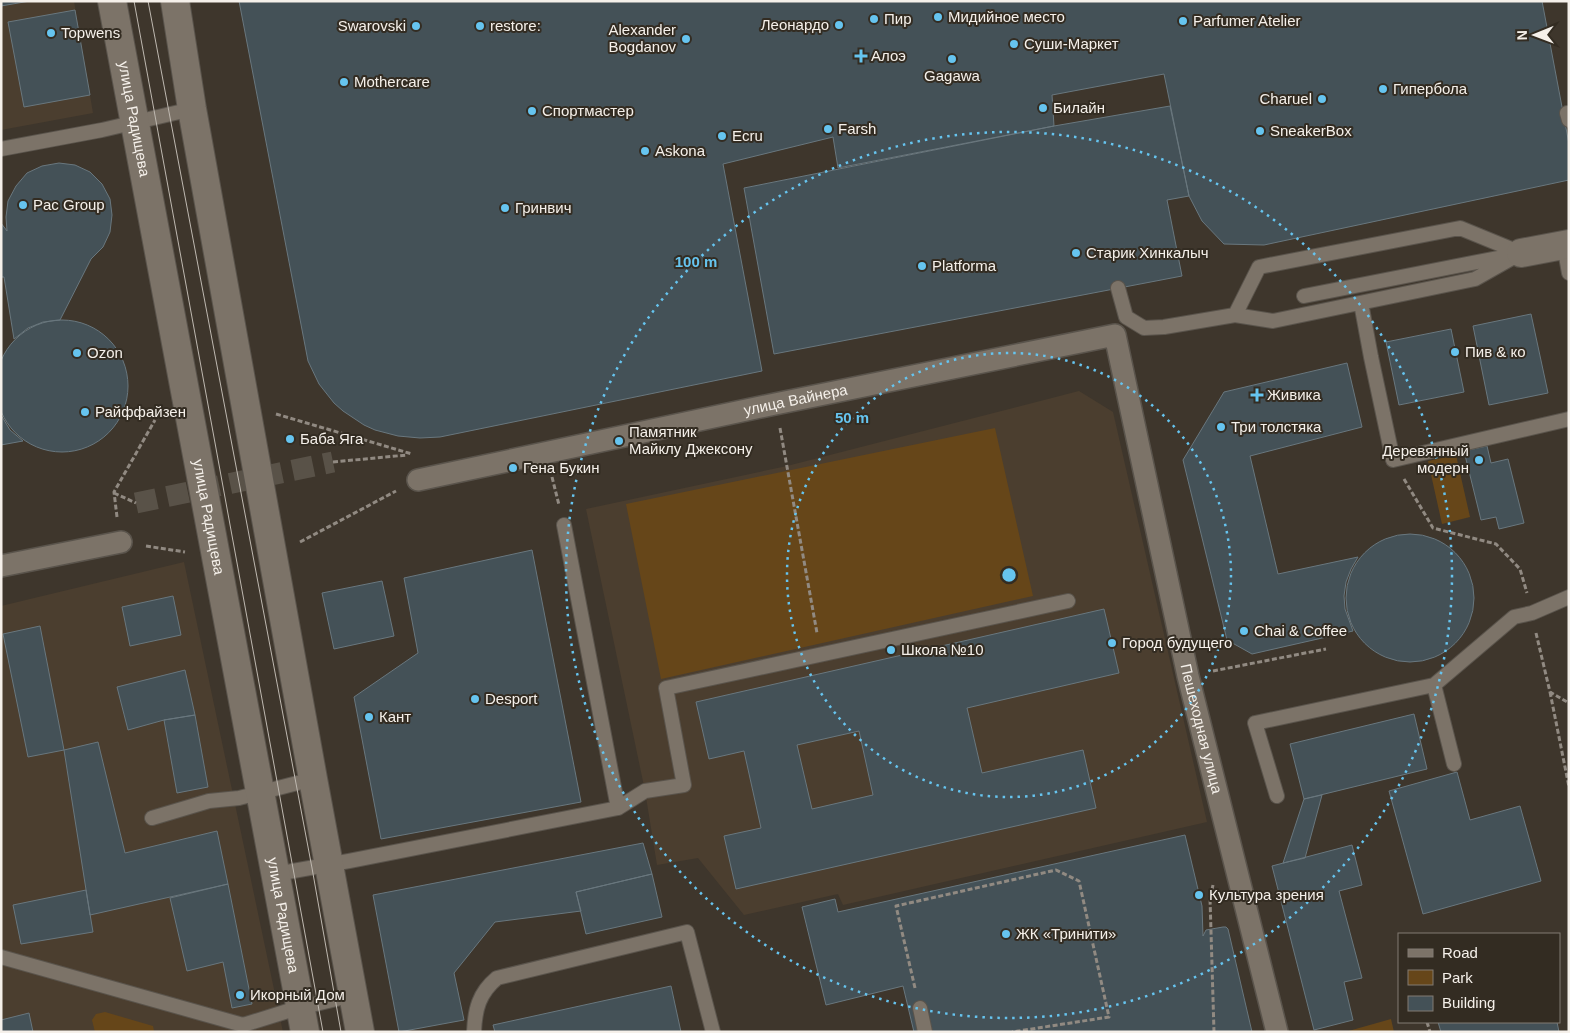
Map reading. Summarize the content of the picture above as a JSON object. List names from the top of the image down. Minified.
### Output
{"streets":{"street":["улица Радищева","улица Вайнера","Пешеходная улица"]},"crossings":[["улица Вайнера","Пешеходная улица"]],"places":{"other":["Мидийное место","Пир","Parfumer Atelier","Леонардо","Swarovski","restore:","Topwens","Alexander Bogdanov","Суши-Маркет","Gagawa","Mothercare","Гипербола","Charuel","Билайн","Спортмастер","Farsh","SneakerBox","Ecru","Askona","Pac Group","Гринвич","Старик Хинкалыч","Platforma","Пив & ко","Ozon","Райффайзен","Три толстяка","Баба Яга","Памятник Майклу Джексону","Деревянный модерн","Гена Букин","Chai & Coffee","Город будущего","Школа №10","Desport","Кант","Культура зрения","ЖК «Тринити»","Икорный Дом"],"health":["Алоэ","Живика"]},"legend":["Road","Park","Building"],"north":"left","rings":["100 m","50 m"]}
